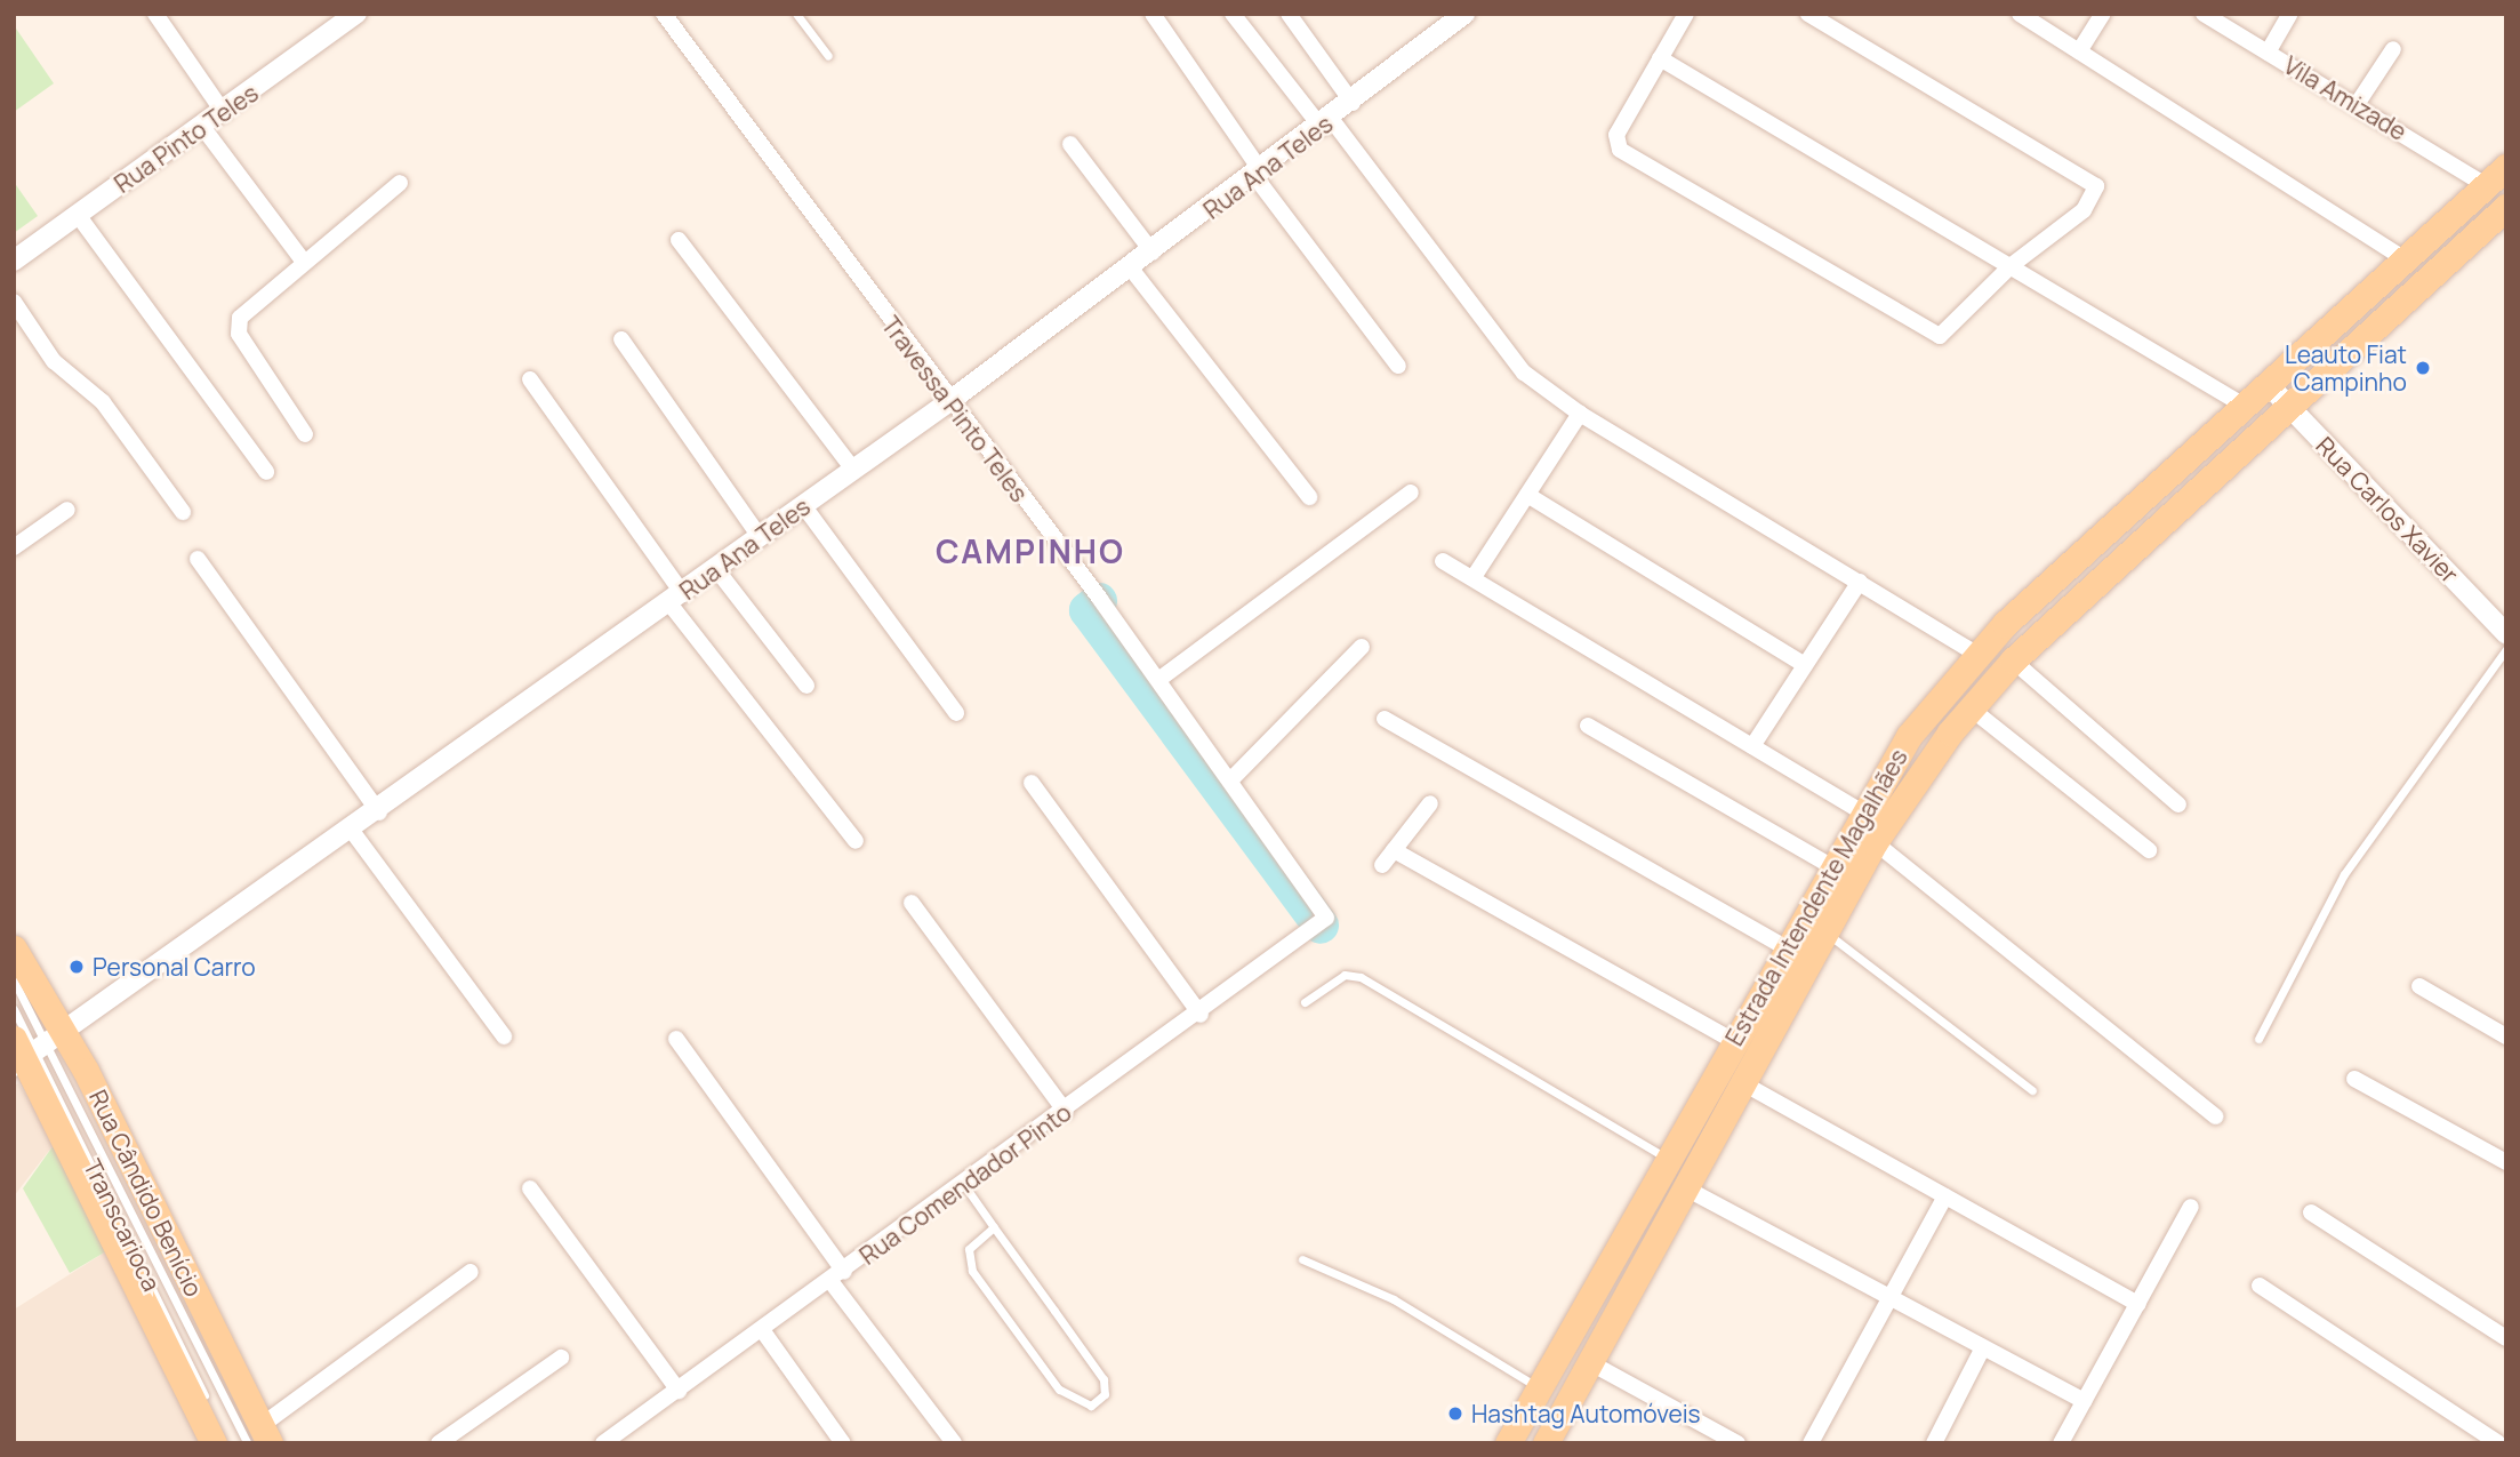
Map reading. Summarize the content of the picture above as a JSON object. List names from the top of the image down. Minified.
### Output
{"streets":{"main road":["Estrada Intendente Magalhães","Rua Cândido Benício"],"street":["Vila Amizade","Rua Pinto Teles","Rua Ana Teles","Travessa Pinto Teles","Rua Carlos Xavier","Rua Comendador Pinto"],"lane":["Transcarioca"]},"crossings":[["Vila Amizade","Estrada Intendente Magalhães"],["Rua Ana Teles","Travessa Pinto Teles"],["Rua Ana Teles","Rua Cândido Benício"],["Rua Ana Teles","Transcarioca"],["Travessa Pinto Teles","Rua Comendador Pinto"],["Rua Carlos Xavier","Estrada Intendente Magalhães"],["Rua Cândido Benício","Transcarioca"]],"districts":["CAMPINHO"],"places":["Leauto Fiat Campinho","Personal Carro","Hashtag Automóveis"]}
